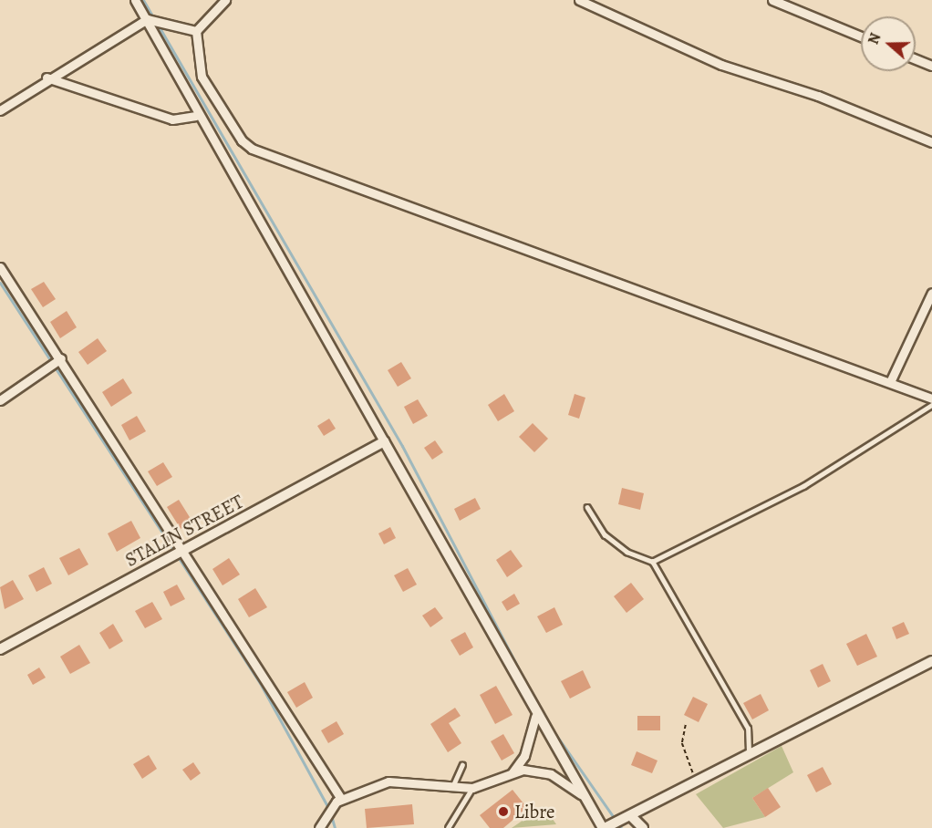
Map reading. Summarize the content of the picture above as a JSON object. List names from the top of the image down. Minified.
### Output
{"streets":{"street":["STALIN STREET"]},"places":["Libre"],"north":"left"}
